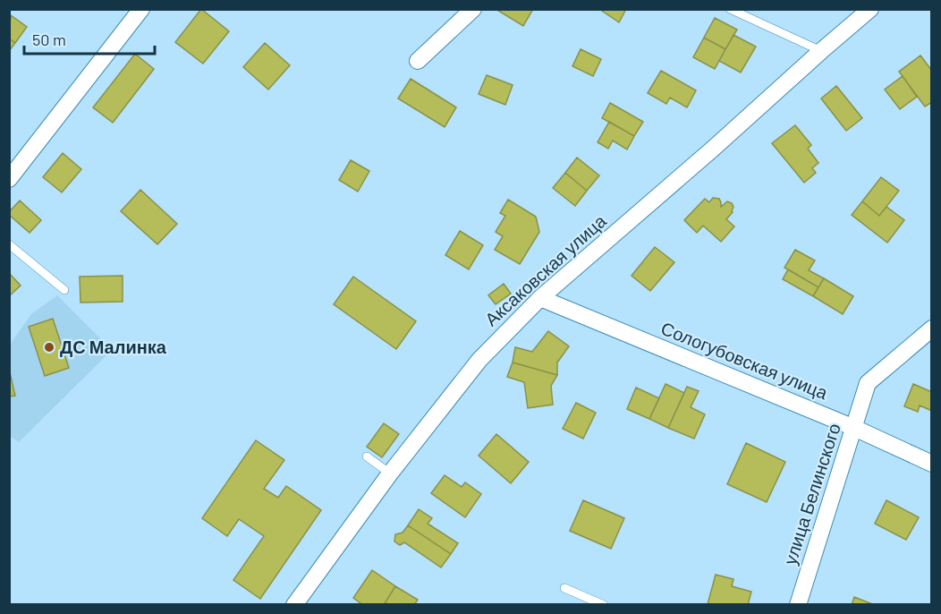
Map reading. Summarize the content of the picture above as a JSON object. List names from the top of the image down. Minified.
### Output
{"streets":{"street":["Аксаковская улица","Сологубовская улица","улица Белинского"]},"crossings":[["Аксаковская улица","Сологубовская улица"],["Сологубовская улица","улица Белинского"]],"places":["ДС Малинка"],"scale_bar":"50 m"}
